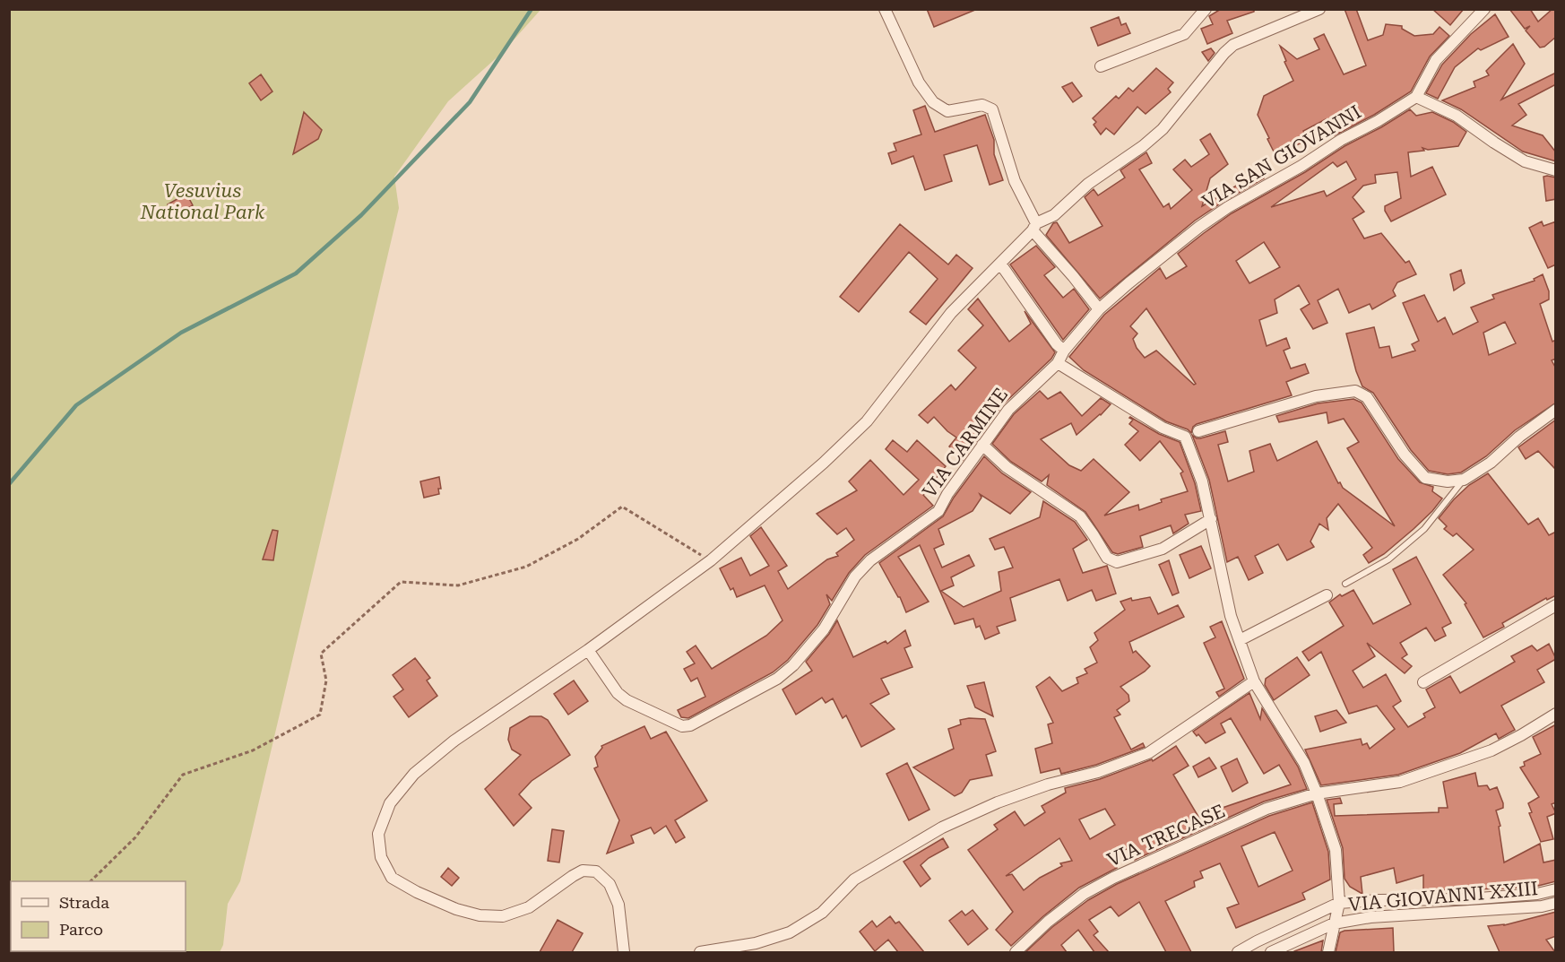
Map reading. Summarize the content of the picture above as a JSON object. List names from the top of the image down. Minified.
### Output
{"streets":{"street":["VIA SAN GIOVANNI","VIA CARMINE","VIA TRECASE","VIA GIOVANNI XXIII"]},"crossings":[["VIA SAN GIOVANNI","VIA CARMINE"]],"parks":["Vesuvius National Park"],"legend":["Strada","Parco"]}
